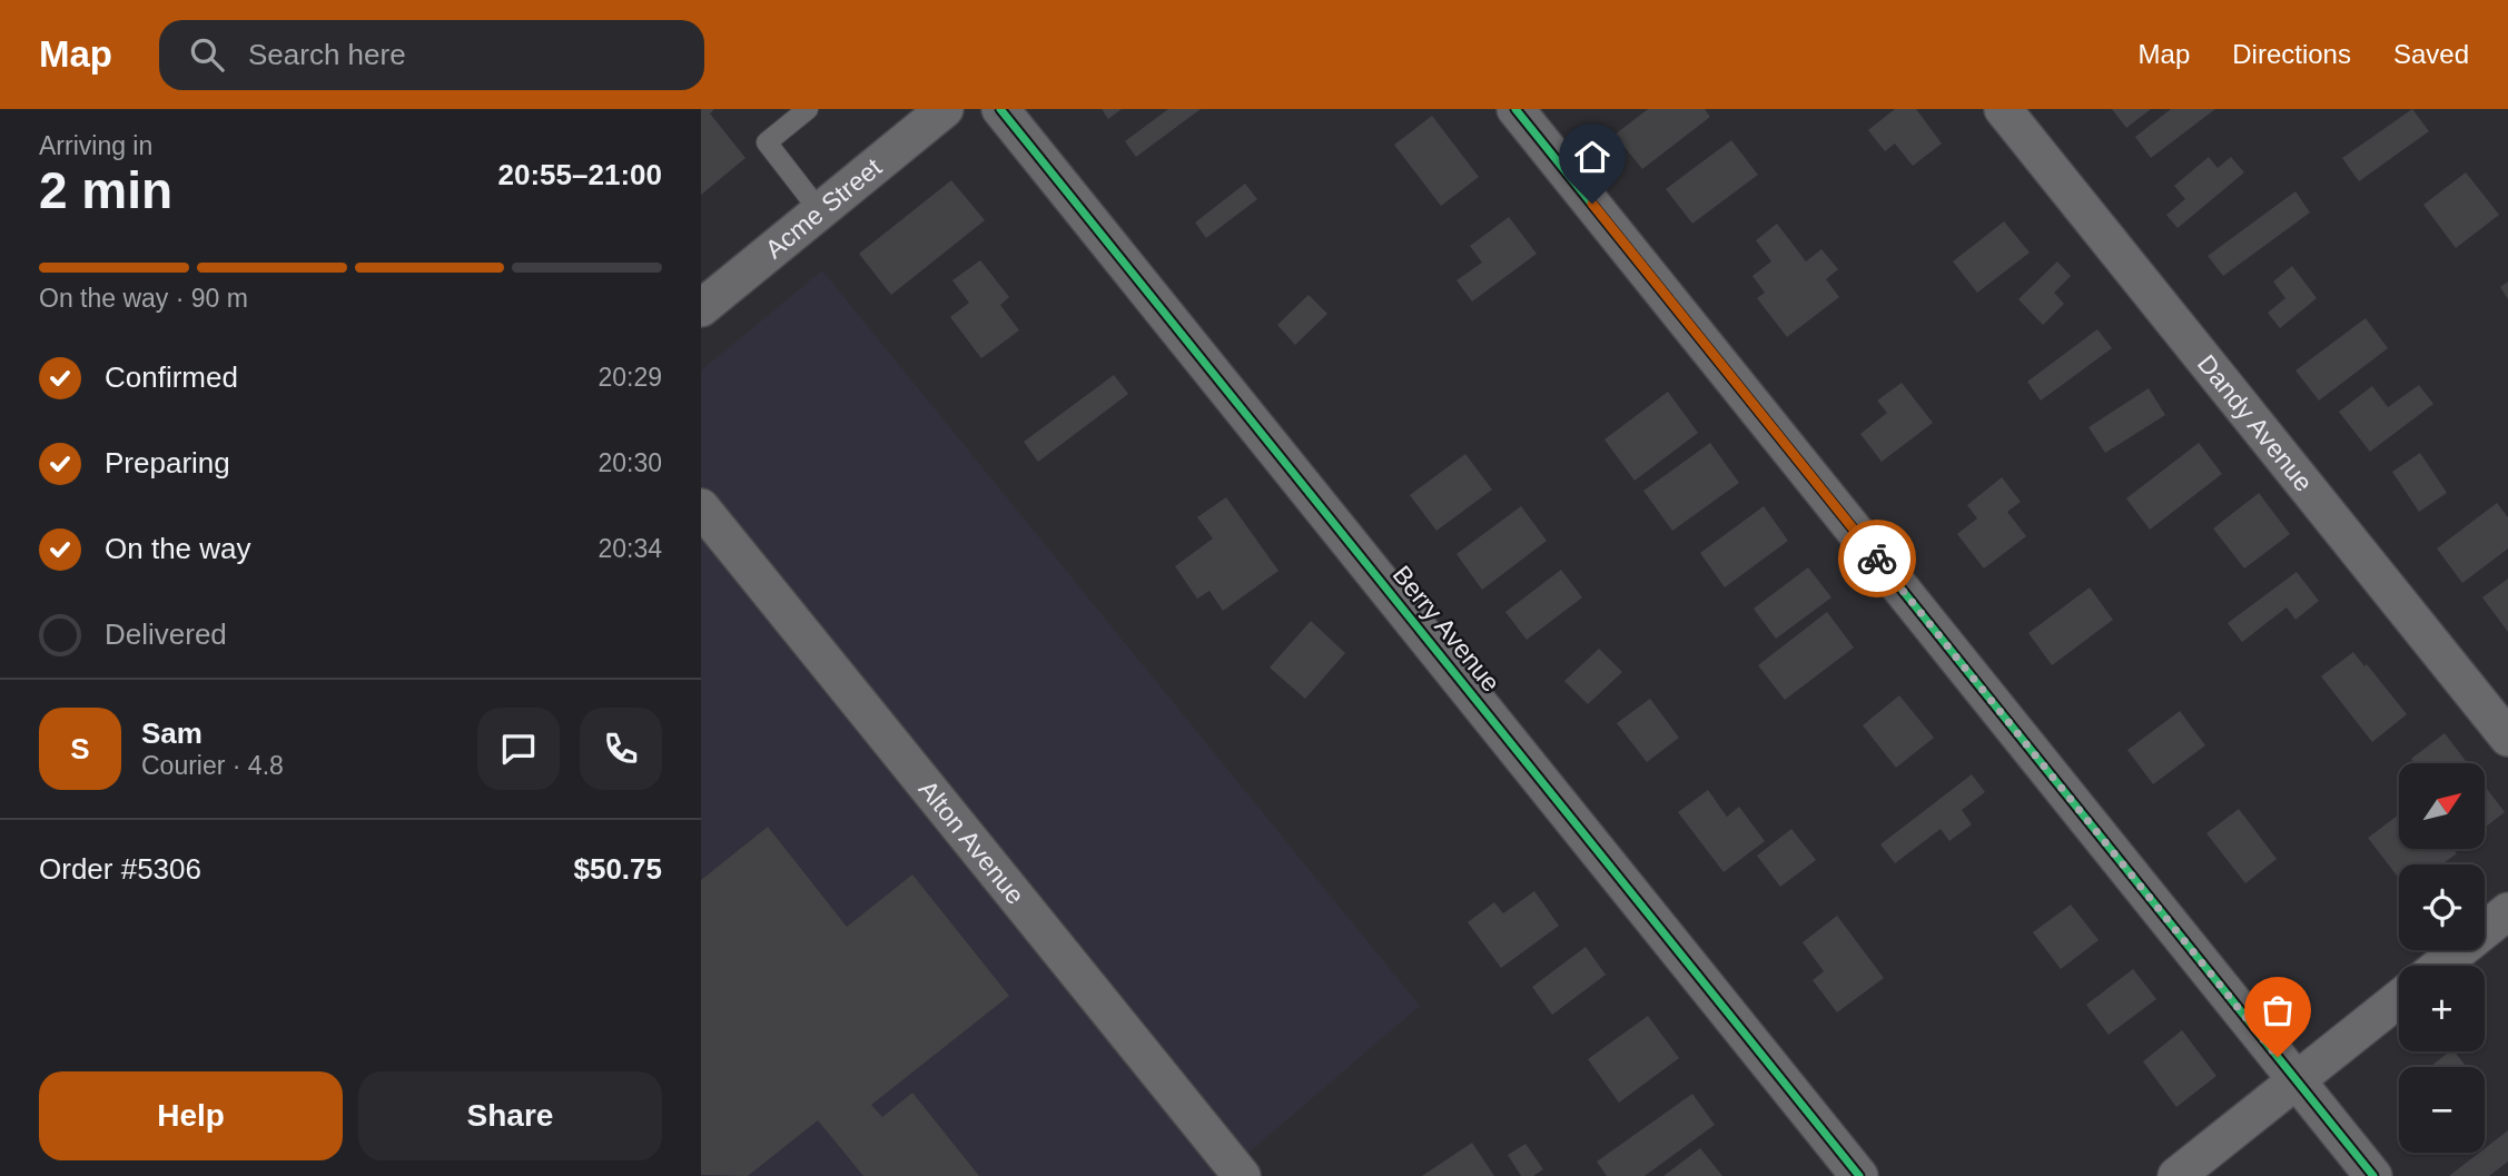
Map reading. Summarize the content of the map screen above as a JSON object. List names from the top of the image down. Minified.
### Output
{"streets":{"street":["Acme Street","Dandy Avenue","Berry Avenue","Alton Avenue"]},"north":"top right","page":{"header":"Map","search":"Search here","nav":["Map","Directions","Saved"],"heading":["2 min","Arriving in","20:55–21:00"],"panel":["Sam","Courier · 4.8","Order #5306","$50.75"],"bar":"On the way · 90 m","list":[["Confirmed","20:29"],["Preparing","20:30"],["On the way","20:34"],"Delivered"],"round":"S","map_buttons":["+","−"],"buttons":["Help","Share"]}}
